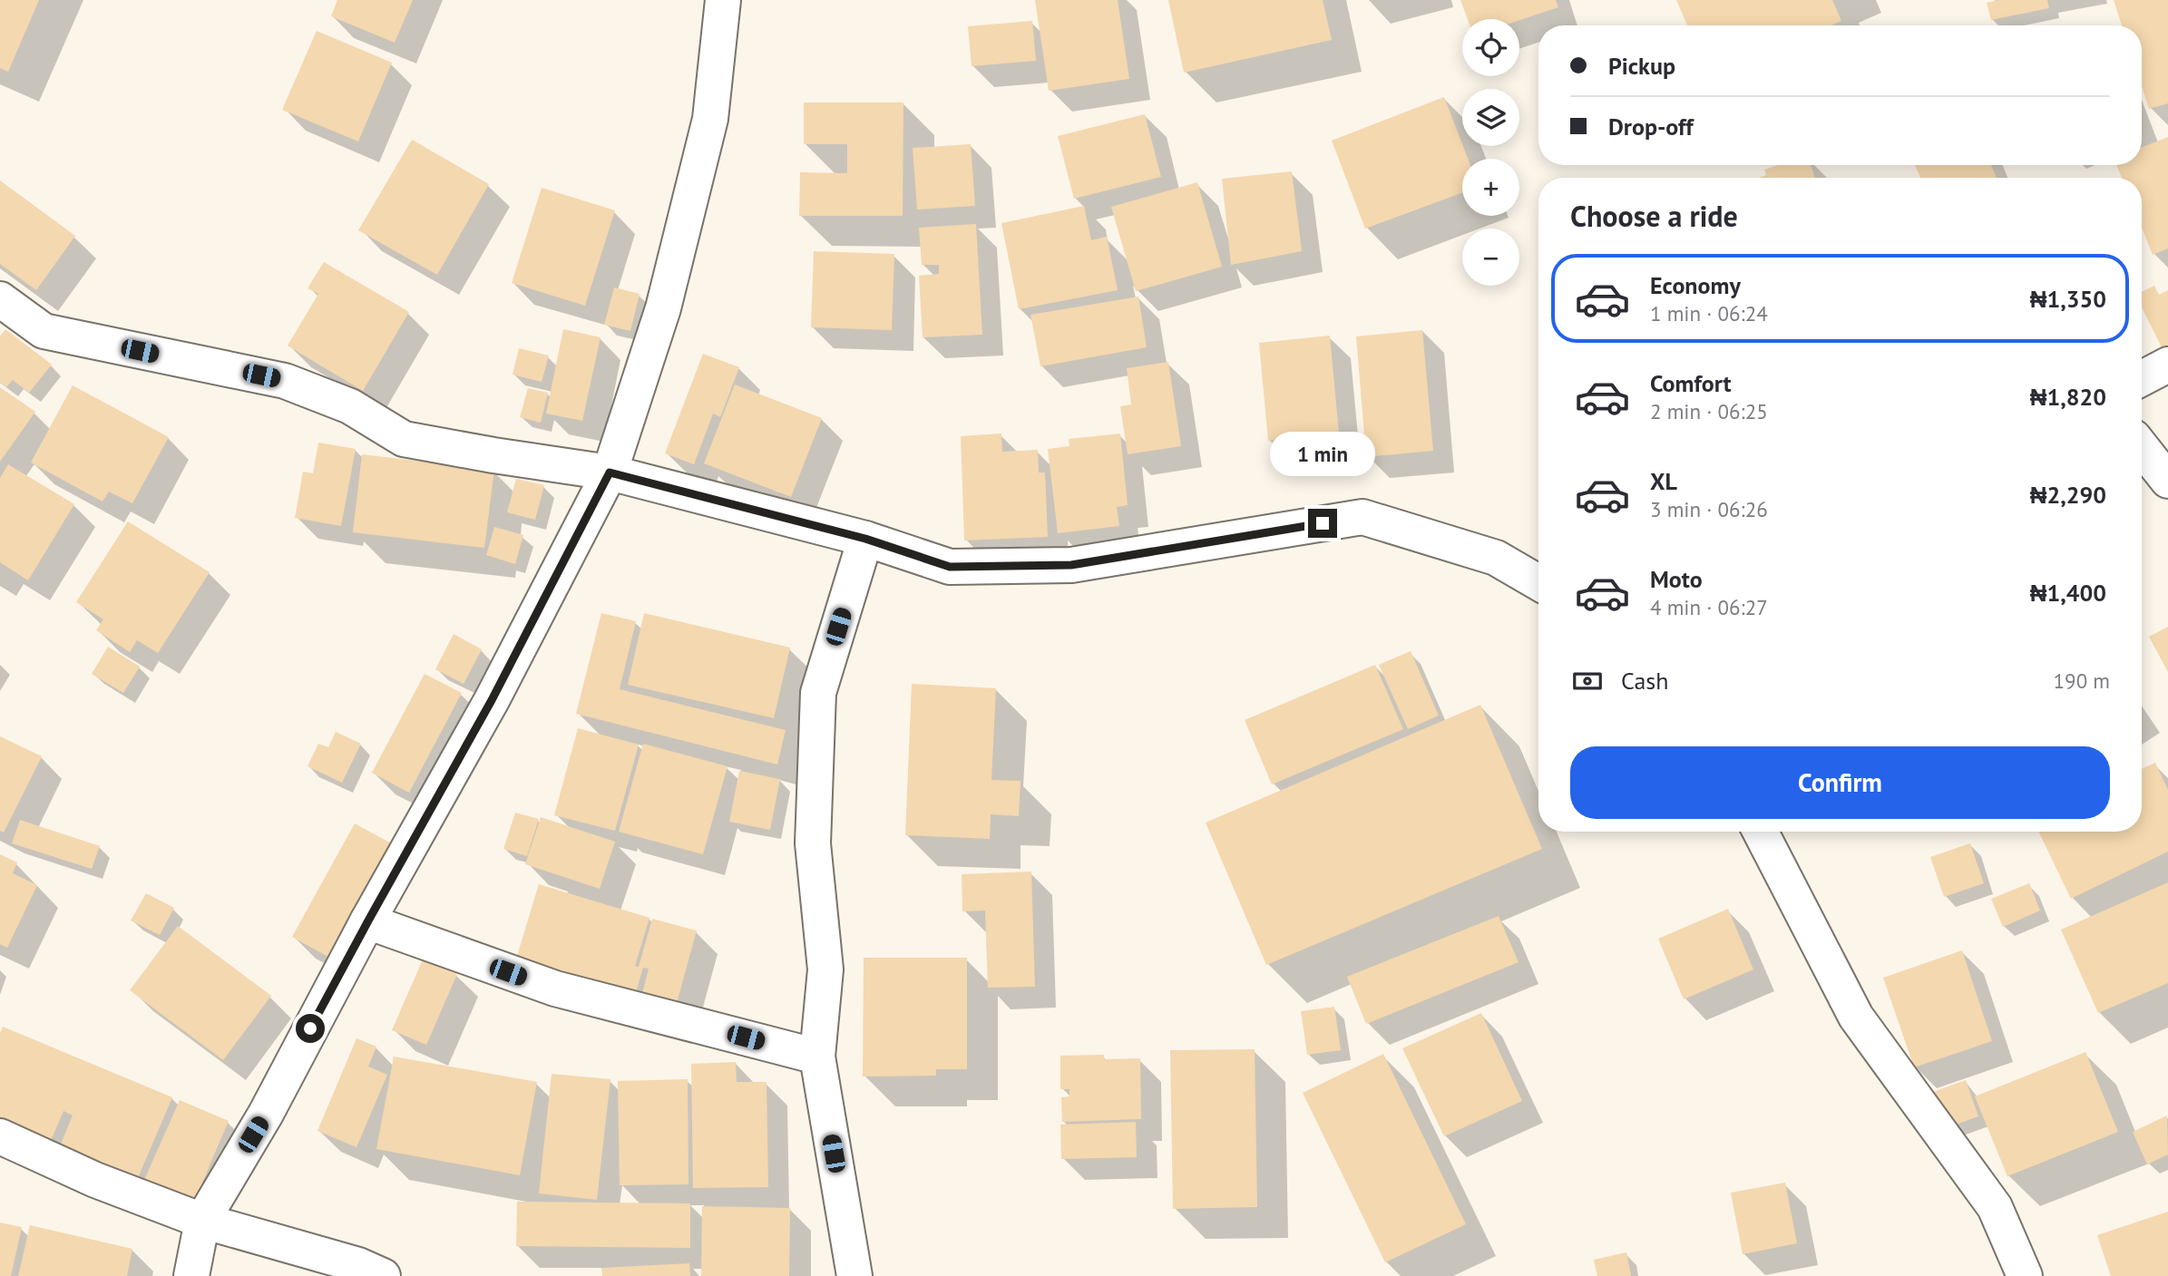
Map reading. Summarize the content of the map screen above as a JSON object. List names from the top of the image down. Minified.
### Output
{"page":{"map_buttons":["+","−"],"banner":["Pickup","Drop-off"],"heading":"Choose a ride","list":[{"name":"Economy","note":"1 min · 06:24","value":"₦1,350"},{"name":"Comfort","note":"2 min · 06:25","value":"₦1,820"},{"name":"XL","note":"3 min · 06:26","value":"₦2,290"},{"name":"Moto","note":"4 min · 06:27","value":"₦1,400"}],"bubble":"1 min","pay":["Cash","190 m"],"buttons":"Confirm"}}
